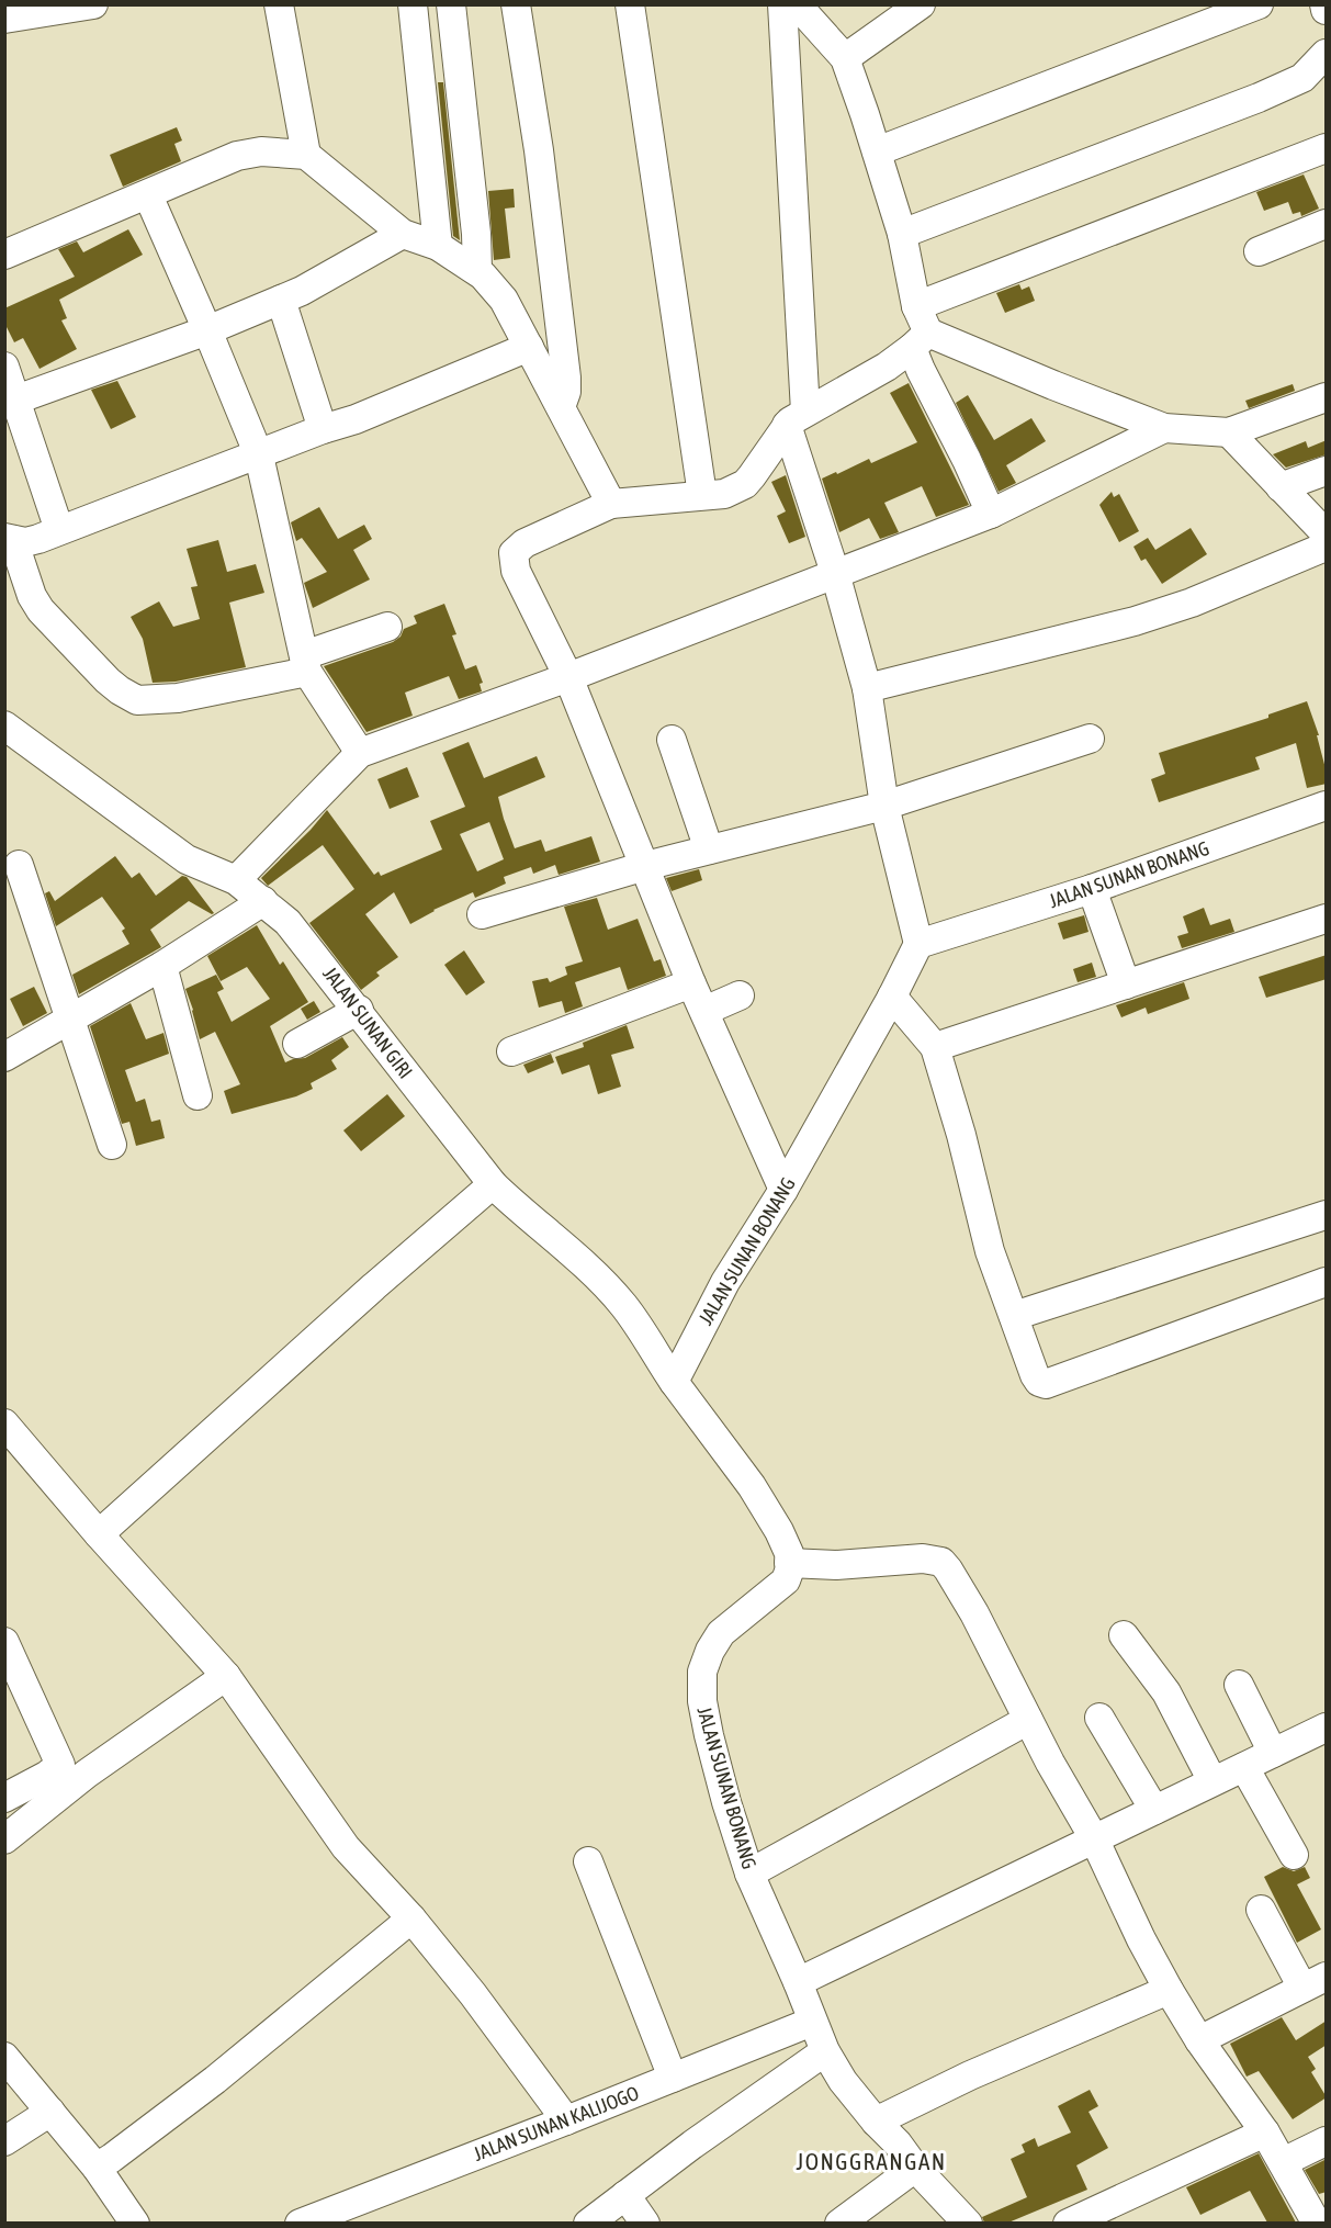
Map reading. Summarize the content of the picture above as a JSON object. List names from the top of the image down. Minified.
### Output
{"streets":{"street":["JALAN SUNAN BONANG","JALAN SUNAN GIRI","JALAN SUNAN KALIJOGO"]},"crossings":[["JALAN SUNAN BONANG","JALAN SUNAN GIRI"],["JALAN SUNAN BONANG","JALAN SUNAN KALIJOGO"]],"districts":["JONGGRANGAN"]}
